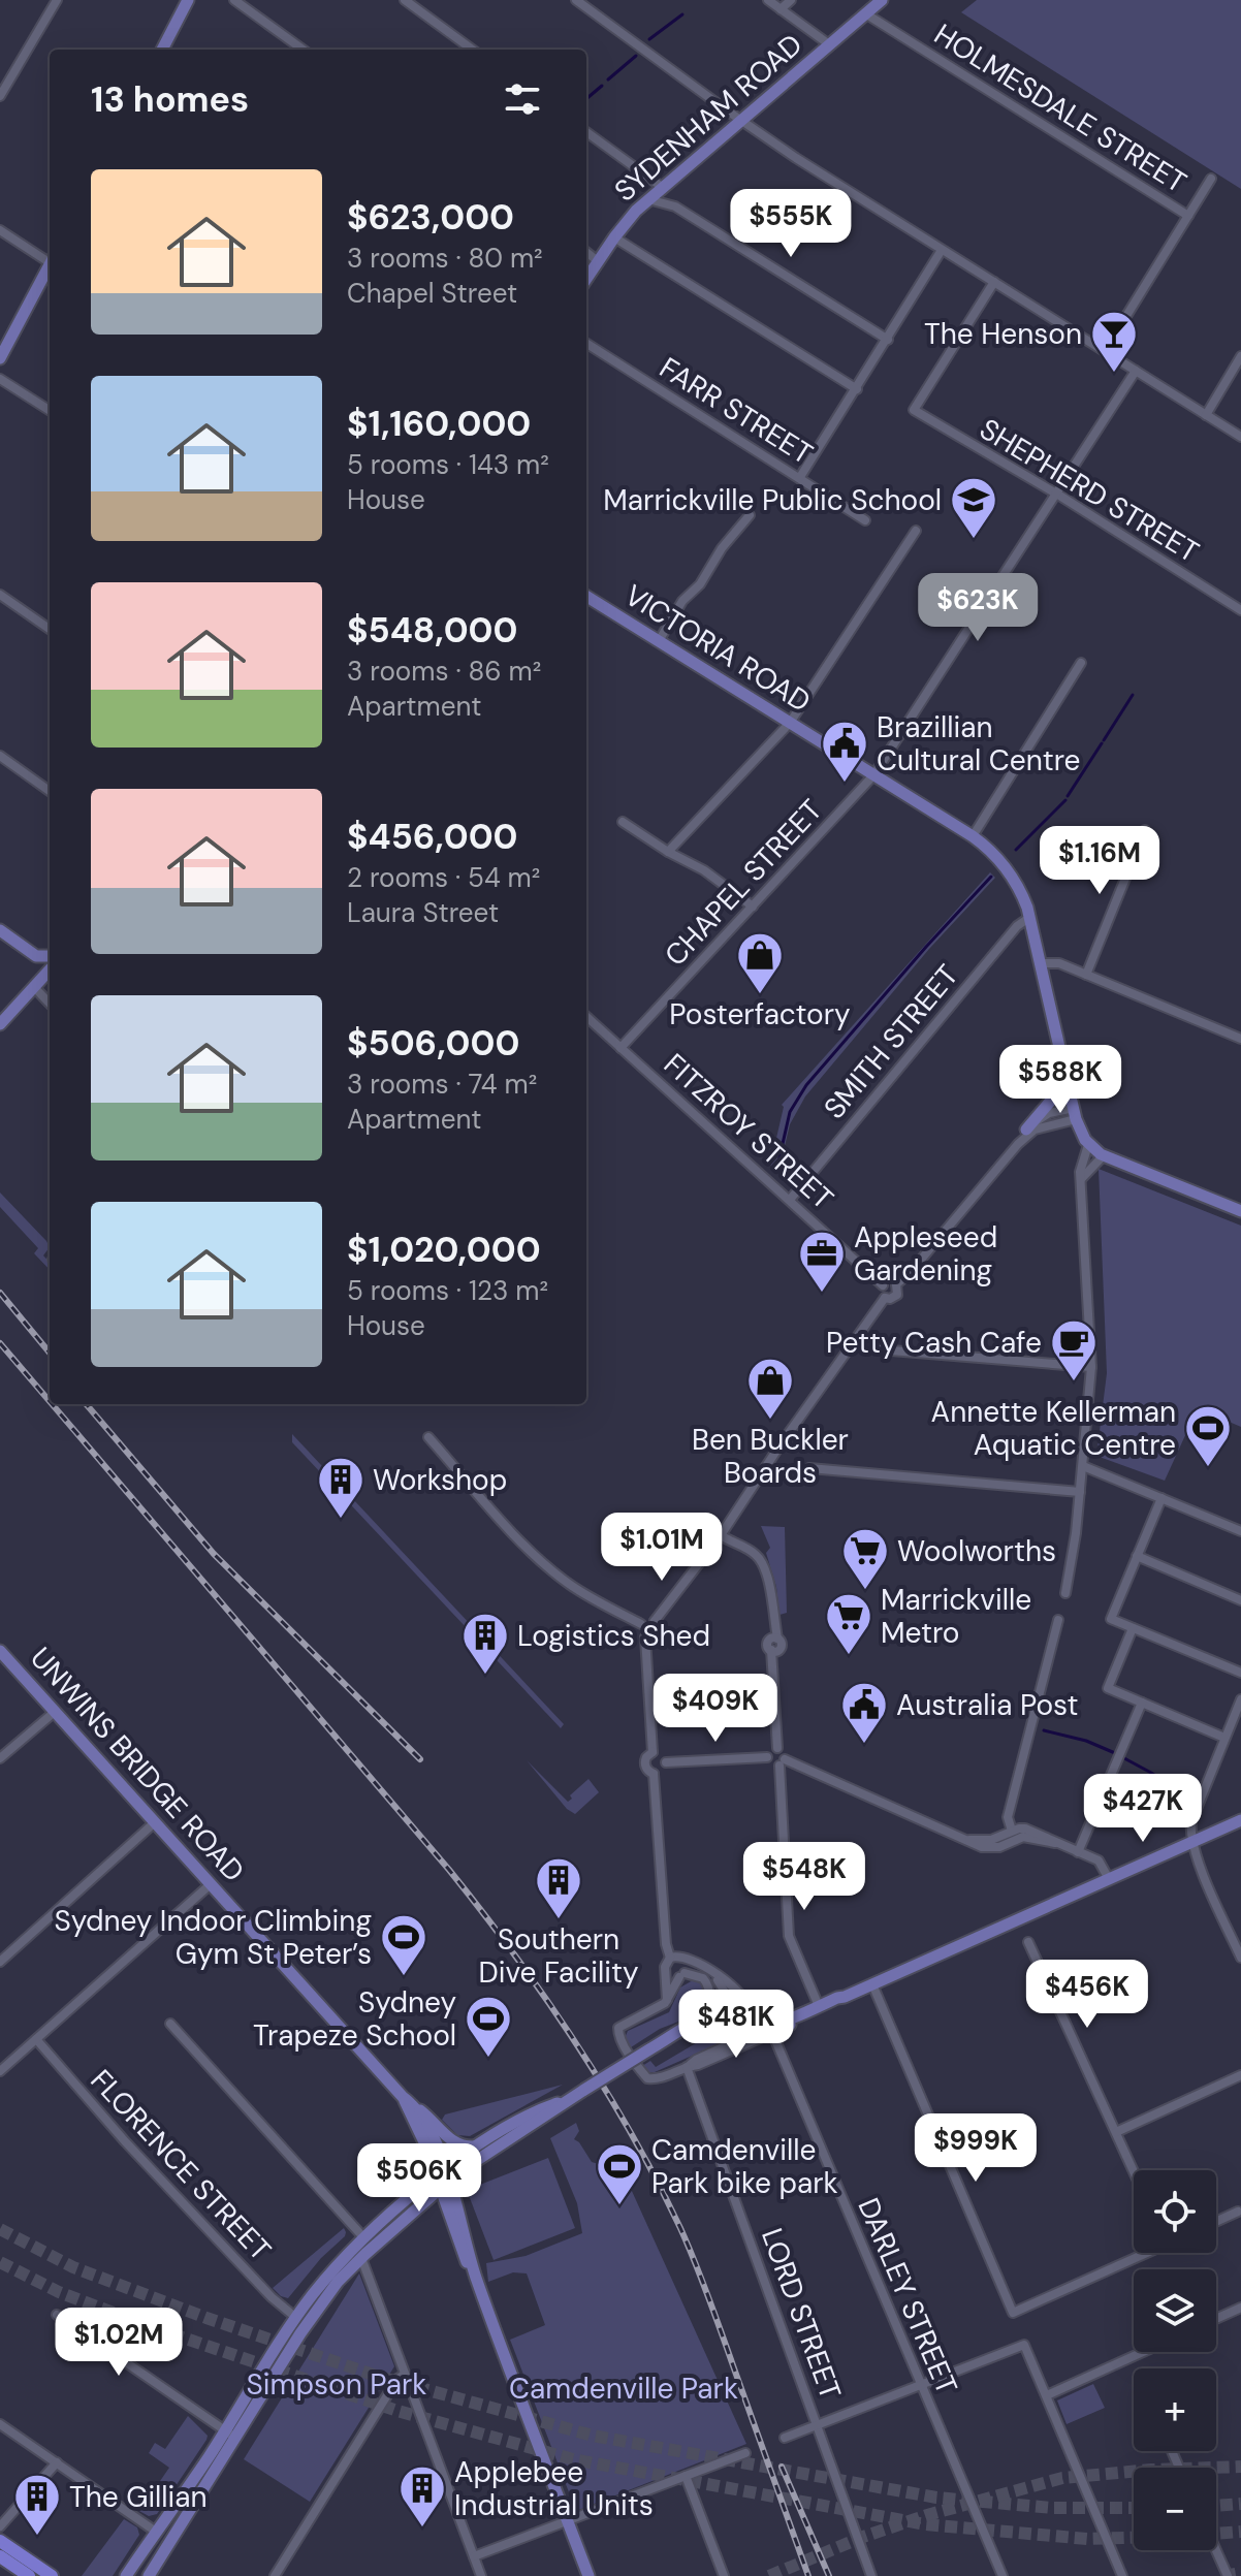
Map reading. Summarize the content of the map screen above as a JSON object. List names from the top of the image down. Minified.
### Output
{"streets":{"main road":["SYDENHAM ROAD","VICTORIA ROAD","UNWINS BRIDGE ROAD"],"street":["HOLMESDALE STREET","FARR STREET","SHEPHERD STREET","CHAPEL STREET","SMITH STREET","FITZROY STREET","FLORENCE STREET","DARLEY STREET","LORD STREET"]},"crossings":[["HOLMESDALE STREET","SYDENHAM ROAD"],["SHEPHERD STREET","CHAPEL STREET"],["VICTORIA ROAD","CHAPEL STREET"],["VICTORIA ROAD","SMITH STREET"],["CHAPEL STREET","FITZROY STREET"],["SMITH STREET","FITZROY STREET"]],"parks":["Simpson Park","Camdenville Park"],"places":{"bar":["The Henson"],"school or university":["Marrickville Public School"],"public building":["Brazillian Cultural Centre","Australia Post"],"shop":["Posterfactory","Ben Buckler Boards"],"office":["Appleseed Gardening"],"cafe":["Petty Cash Cafe"],"sports":["Annette Kellerman Aquatic Centre","Sydney Indoor Climbing Gym St Peter’s","Sydney Trapeze School","Camdenville Park bike park"],"building":["Workshop","Logistics Shed","Southern Dive Facility","Applebee Industrial Units","The Gillian"],"supermarket":["Woolworths","Marrickville Metro"]},"page":{"heading":"13 homes","list":[{"name":"$623,000","note":"3 rooms · 80 m² · Chapel Street"},{"name":"$1,160,000","note":"5 rooms · 143 m² · House"},{"name":"$548,000","note":"3 rooms · 86 m² · Apartment"},{"name":"$456,000","note":"2 rooms · 54 m² · Laura Street"},{"name":"$506,000","note":"3 rooms · 74 m² · Apartment"},{"name":"$1,020,000","note":"5 rooms · 123 m² · House"}],"price":["$555K","$623K","$1.16M","$588K","$1.01M","$409K","$427K","$548K","$456K","$481K","$999K","$506K","$1.02M"],"map_buttons":["+","−"]}}
